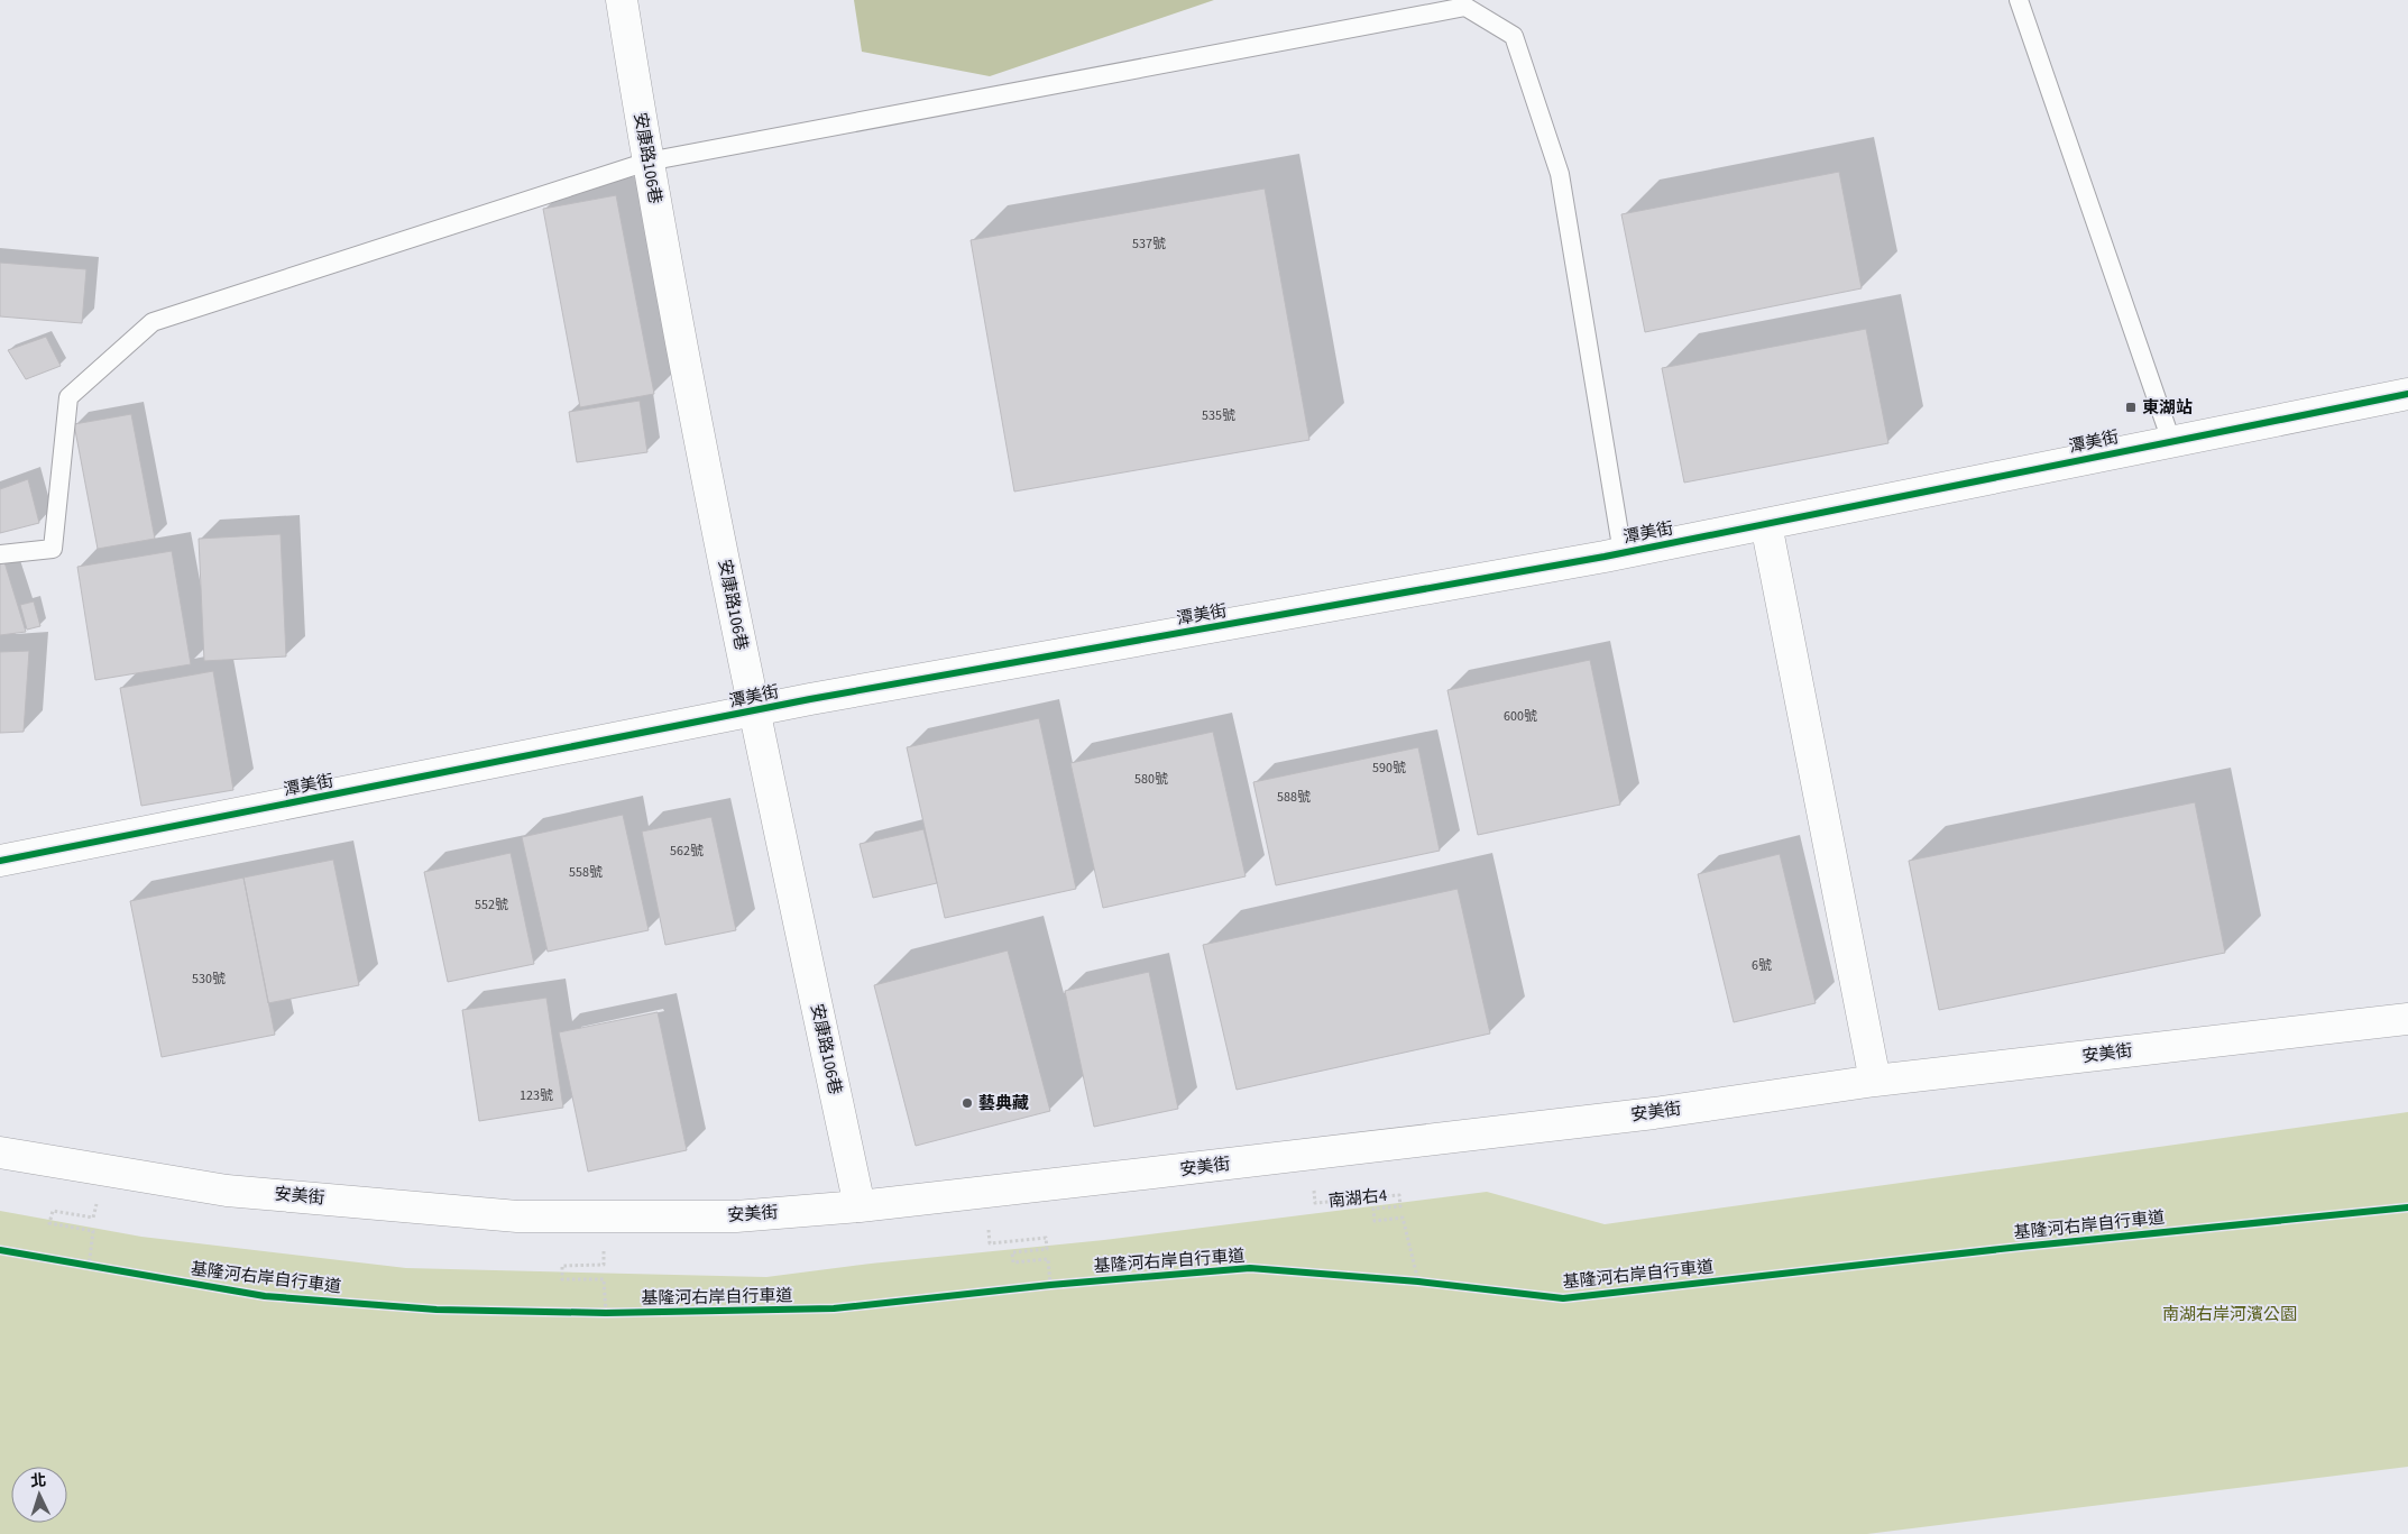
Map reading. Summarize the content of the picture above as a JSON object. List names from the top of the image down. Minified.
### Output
{"streets":{"street":["安康路106巷","潭美街","安美街"],"path":["南湖右4"],"cycle path":["基隆河右岸自行車道"]},"crossings":[["安康路106巷","潭美街"],["安康路106巷","安美街"]],"parks":["南湖右岸河濱公園"],"places":{"transit":["東湖站"],"other":["藝典藏"]},"house_numbers":["537號","535號","600號","590號","580號","588號","562號","558號","552號","6號","530號","123號"],"north":"top"}
